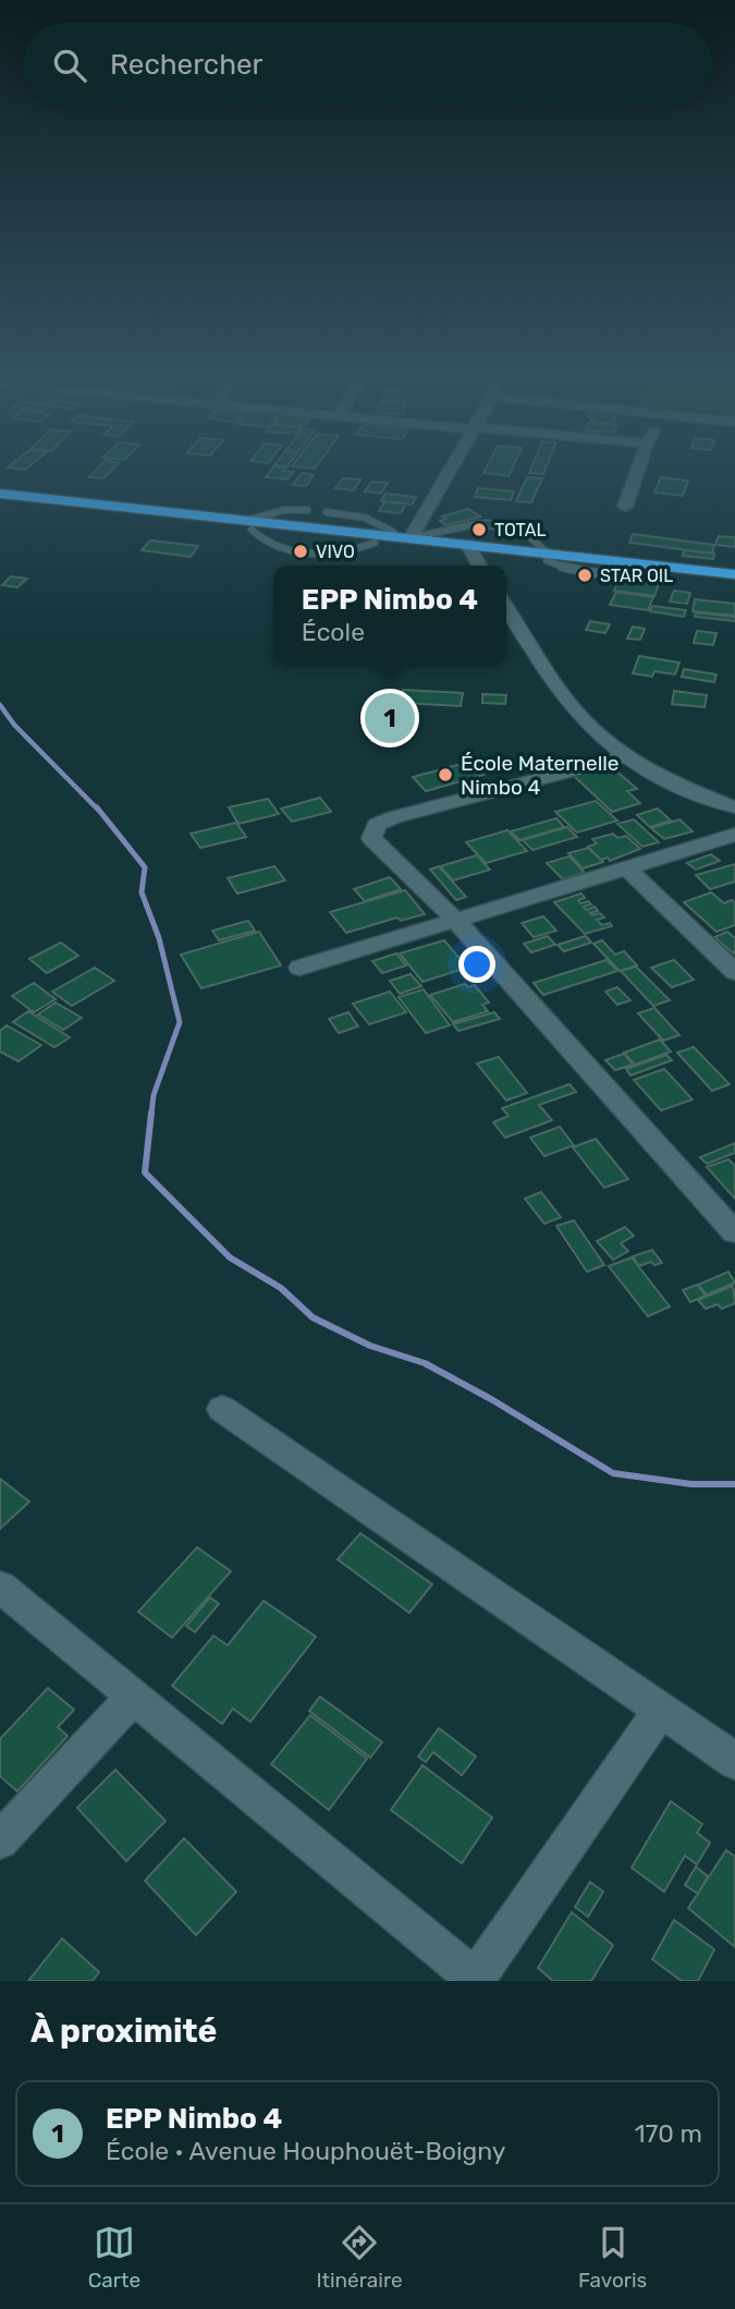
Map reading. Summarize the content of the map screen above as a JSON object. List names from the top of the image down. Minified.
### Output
{"places":["TOTAL","VIVO","STAR OIL","École Maternelle Nimbo 4"],"page":{"search":"Rechercher","popup":["EPP Nimbo 4","École"],"pins":"1","heading":"À proximité","list":[{"mark":"1","name":"EPP Nimbo 4","note":"École · Avenue Houphouët-Boigny","value":"170 m"}],"nav":["Carte","Itinéraire","Favoris"]}}
